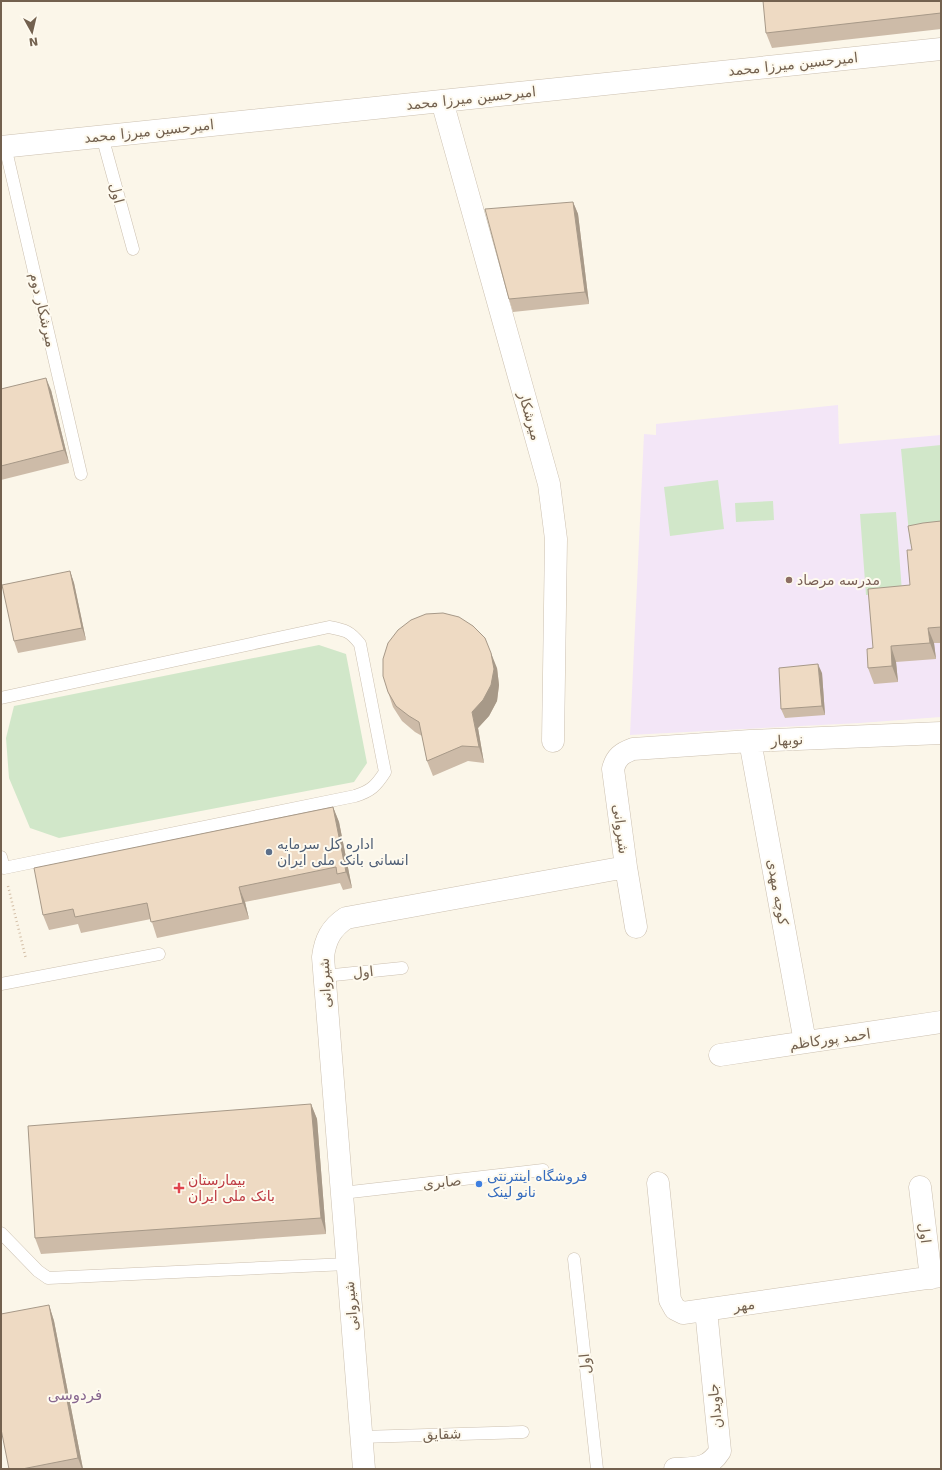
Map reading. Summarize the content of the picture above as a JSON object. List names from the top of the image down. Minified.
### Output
{"streets":{"street":["امیرحسین میرزا محمد","اول","میرشکار","نوبهار","شیروانی","کوچه مهدی","احمد پورکاظم","مهر","جاویدان"],"lane":["میرشکار دوم","صابری","شقایق"]},"crossings":[["امیرحسین میرزا محمد","اول"],["امیرحسین میرزا محمد","میرشکار دوم"],["امیرحسین میرزا محمد","میرشکار"],["اول","شیروانی"],["اول","مهر"],["نوبهار","شیروانی"],["نوبهار","کوچه مهدی"],["شیروانی","صابری"],["شیروانی","شقایق"],["کوچه مهدی","احمد پورکاظم"],["مهر","جاویدان"]],"districts":["فردوسی"],"places":{"other":["مدرسه مرصاد","اداره کل سرمایه انسانی بانک ملی ایران","فروشگاه اینترنتی نانو لینک"],"health":["بیمارستان بانک ملی ایران"]},"north":"bottom"}
